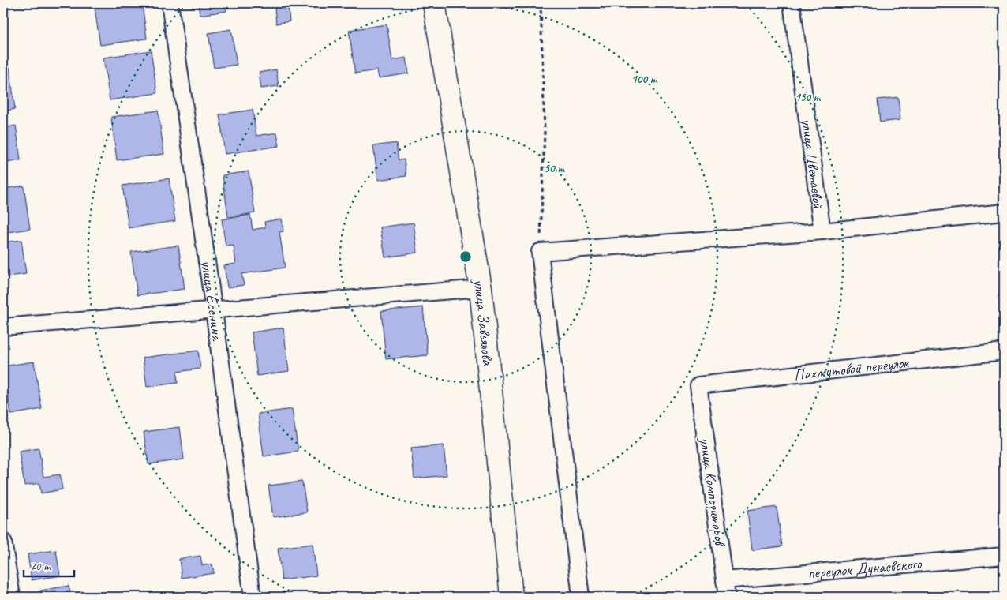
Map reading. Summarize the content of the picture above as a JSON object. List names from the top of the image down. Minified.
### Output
{"streets":{"street":["улица Цветаевой","улица Есенина","улица Завьялова","Пахмутовой переулок","улица Композиторов","переулок Дунаевского"]},"crossings":[["Пахмутовой переулок","улица Композиторов"],["улица Композиторов","переулок Дунаевского"]],"scale_bar":"20 m","rings":["100 m","150 m","50 m"]}
